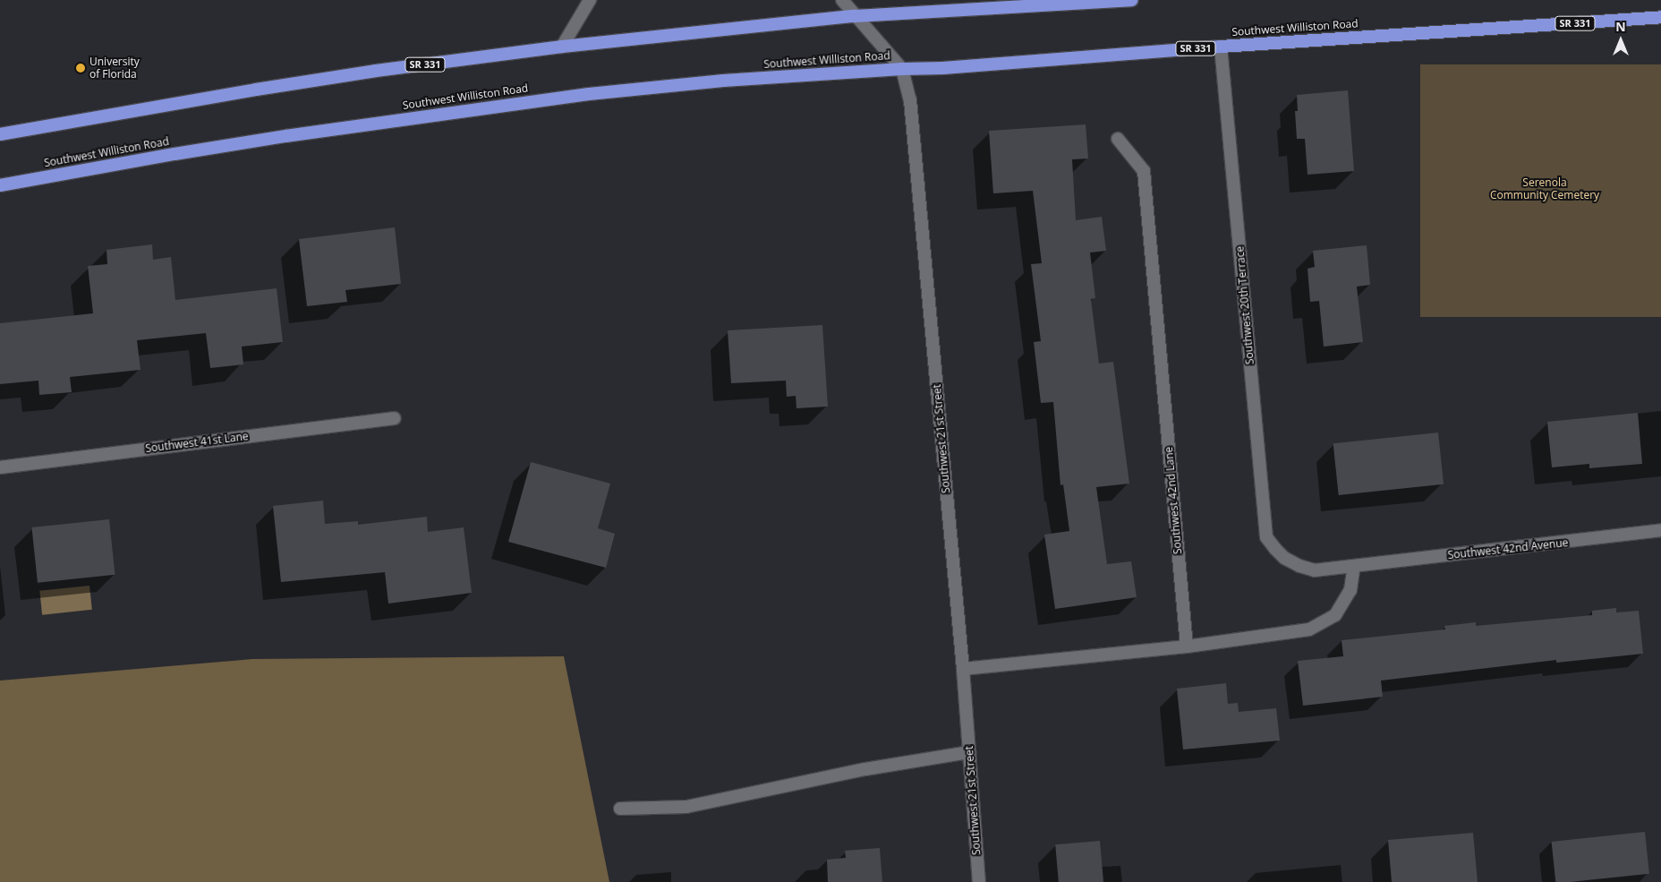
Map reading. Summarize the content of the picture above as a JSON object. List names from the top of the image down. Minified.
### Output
{"streets":{"highway":["SR 331","Southwest Williston Road"],"street":["Southwest 20th Terrace","Southwest 21st Street","Southwest 41st Lane","Southwest 42nd Lane","Southwest 42nd Avenue"]},"crossings":[["SR 331","Southwest 21st Street"],["Southwest Williston Road","Southwest 20th Terrace"],["Southwest Williston Road","Southwest 21st Street"],["Southwest 20th Terrace","Southwest 42nd Avenue"]],"parks":["Serenola Community Cemetery"],"places":["University of Florida"],"north":"top"}
